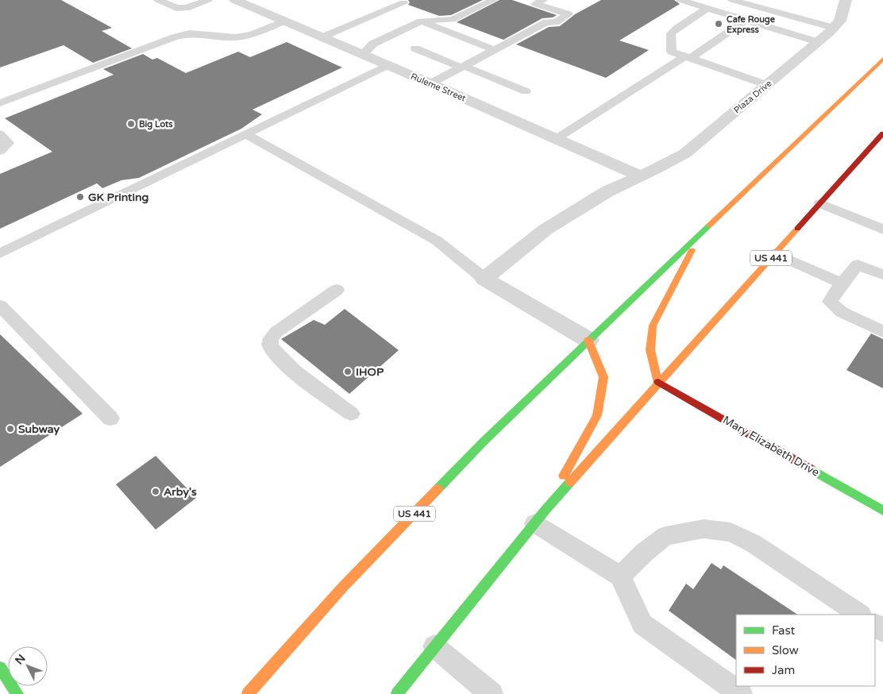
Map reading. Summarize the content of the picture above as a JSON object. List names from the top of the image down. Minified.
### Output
{"streets":{"main road":["US 441","Mary Elizabeth Drive"],"street":["Ruleme Street","Plaza Drive"]},"crossings":[["Ruleme Street","Plaza Drive"],["US 441","Mary Elizabeth Drive"]],"places":["Cafe Rouge Express","Big Lots","GK Printing","IHOP","Subway","Arby's"],"legend":["Fast","Slow","Jam"],"north":"top left"}
